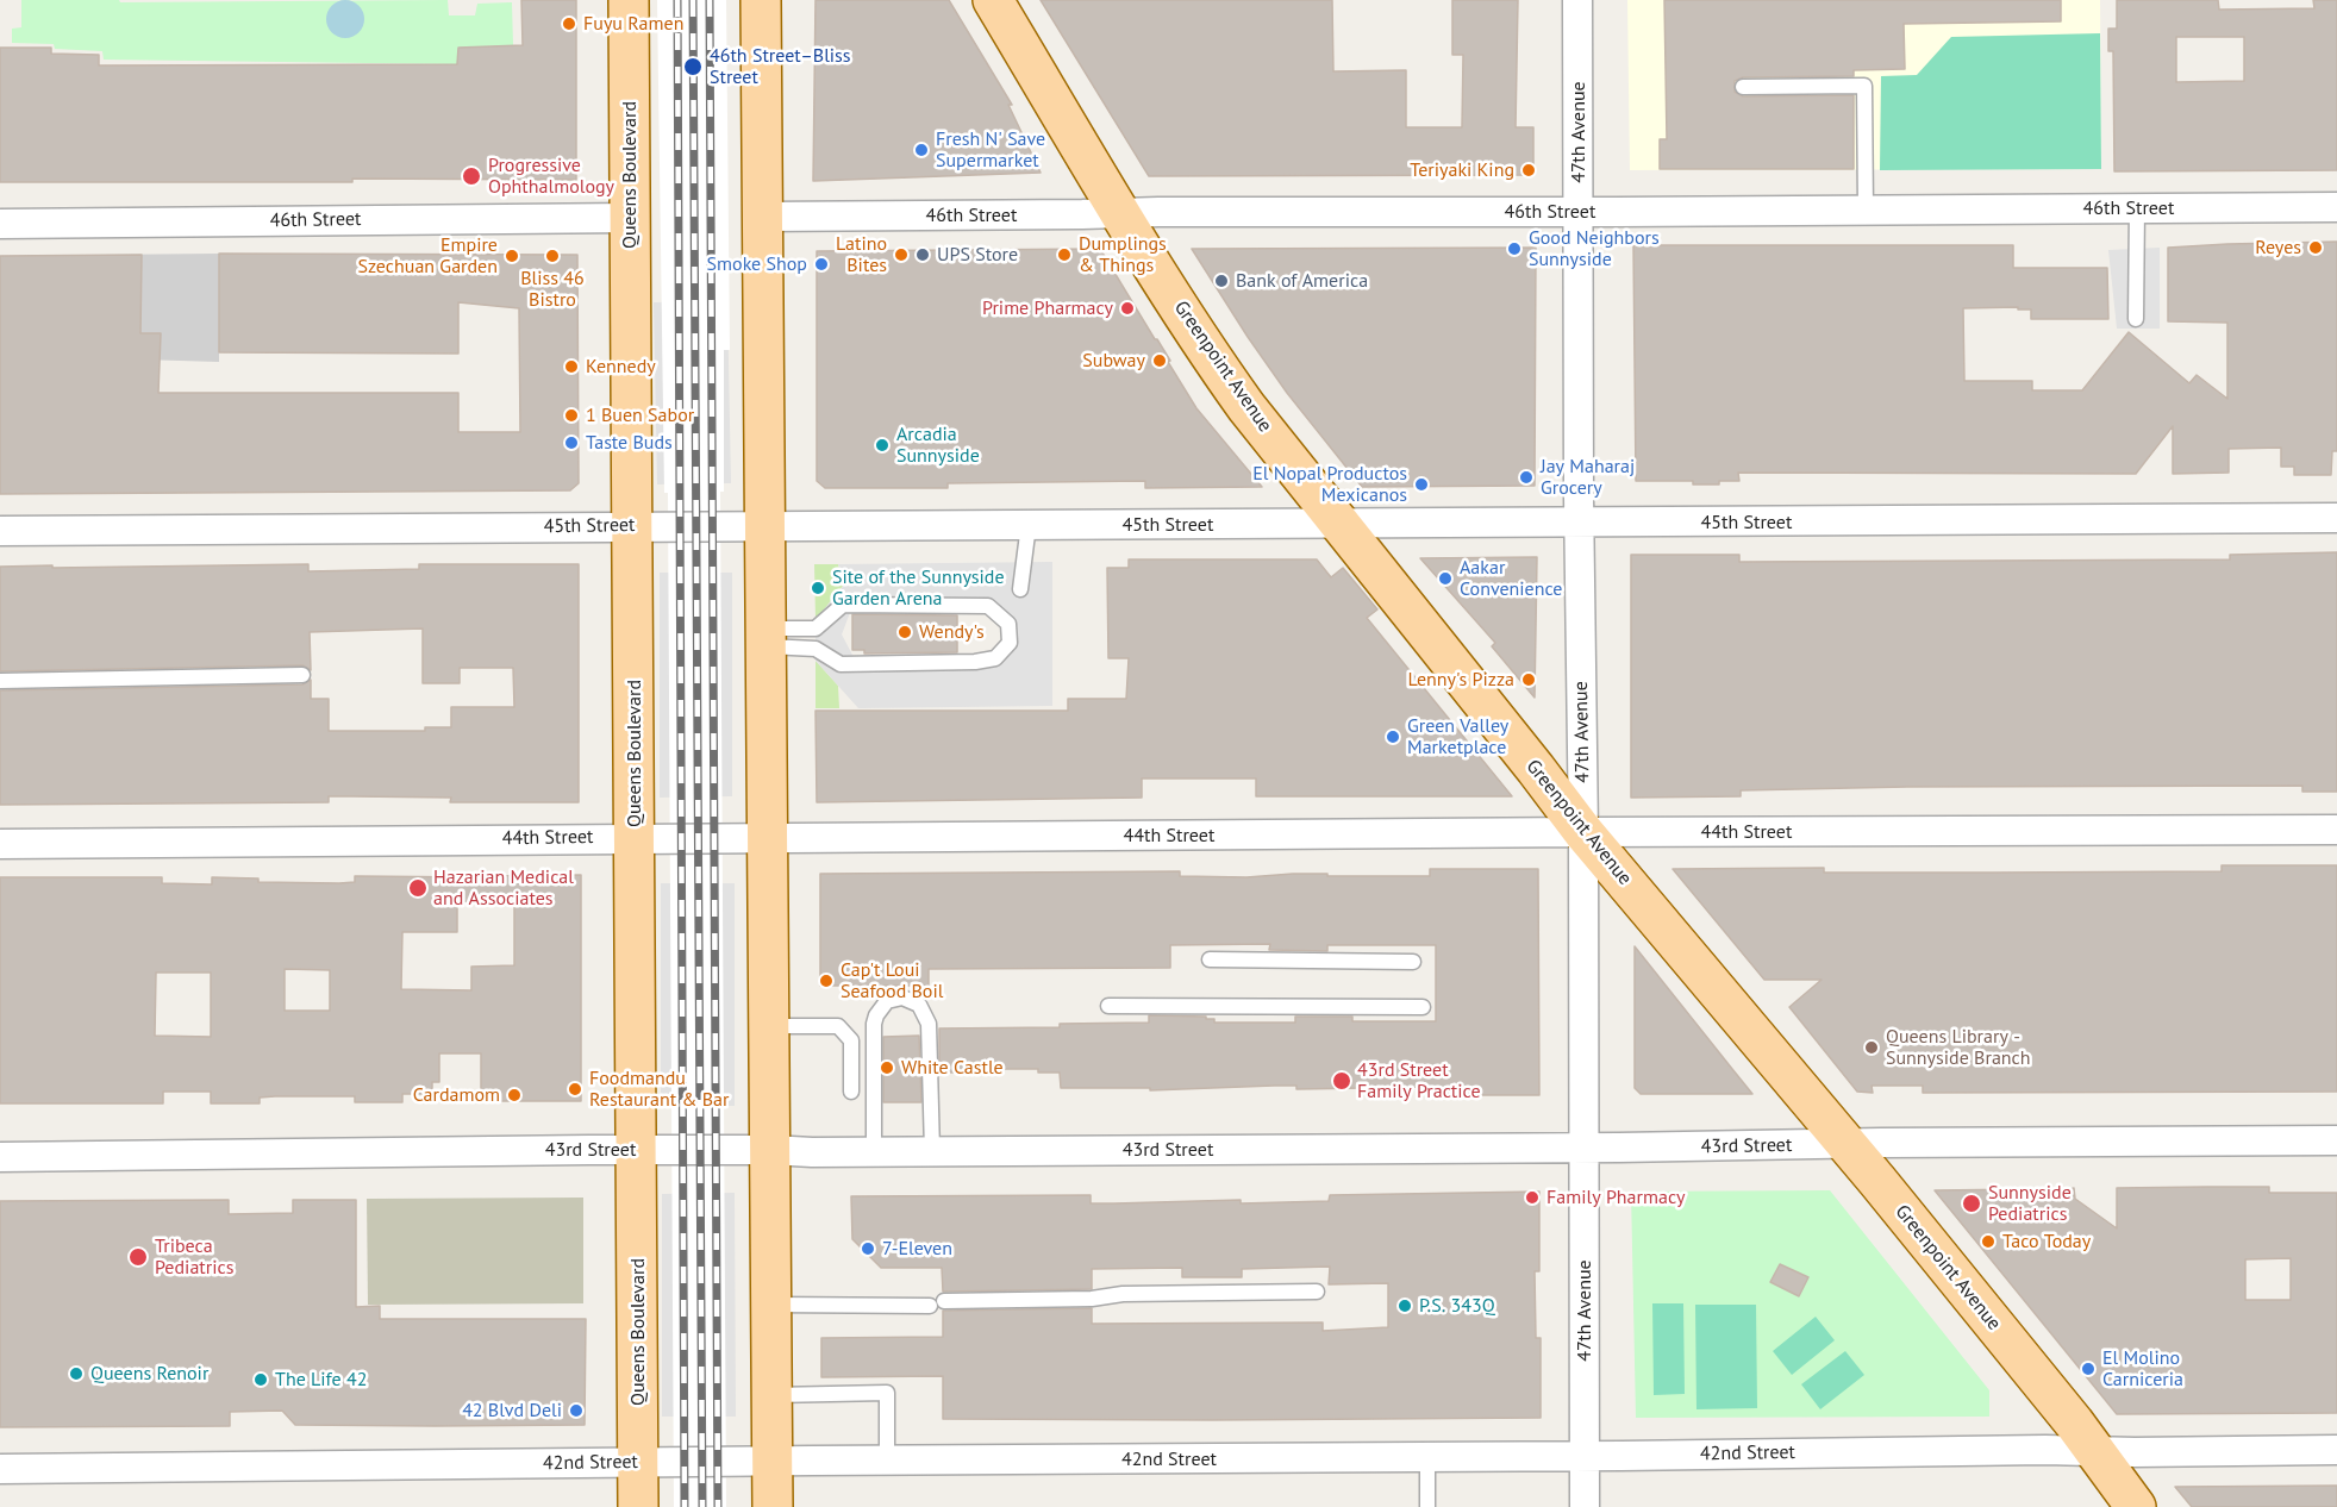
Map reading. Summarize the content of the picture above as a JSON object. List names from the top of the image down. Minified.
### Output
{"streets":{"main road":["Queens Boulevard","Greenpoint Avenue"],"street":["47th Avenue","46th Street","45th Street","44th Street","43rd Street","42nd Street"]},"crossings":[["47th Avenue","46th Street"],["47th Avenue","Greenpoint Avenue"],["47th Avenue","45th Street"],["47th Avenue","44th Street"],["47th Avenue","43rd Street"],["47th Avenue","42nd Street"],["Queens Boulevard","46th Street"],["Queens Boulevard","45th Street"],["Queens Boulevard","44th Street"],["Queens Boulevard","43rd Street"],["Queens Boulevard","42nd Street"],["46th Street","Greenpoint Avenue"],["Greenpoint Avenue","45th Street"],["Greenpoint Avenue","44th Street"],["Greenpoint Avenue","43rd Street"],["Greenpoint Avenue","42nd Street"]],"places":["Fuyu Ramen","46th Street–Bliss Street","Fresh N' Save Supermarket","Teriyaki King","Progressive Ophthalmology","Reyes","Good Neighbors Sunnyside","Latino Bites","UPS Store","Dumplings & Things","Empire Szechuan Garden","Bliss 46 Bistro","Smoke Shop","Bank of America","Prime Pharmacy","Subway","Kennedy","1 Buen Sabor","Taste Buds","Arcadia Sunnyside","Jay Maharaj Grocery","El Nopal Productos Mexicanos","Aakar Convenience","Site of the Sunnyside Garden Arena","Wendy's","Lenny's Pizza","Green Valley Marketplace","Hazarian Medical and Associates","Cap't Loui Seafood Boil","Queens Library - Sunnyside Branch","White Castle","43rd Street Family Practice","Foodmandu Restaurant & Bar","Cardamom","Family Pharmacy","Sunnyside Pediatrics","Taco Today","7-Eleven","Tribeca Pediatrics","P.S. 343Q","El Molino Carniceria","Queens Renoir","The Life 42","42 Blvd Deli"]}
